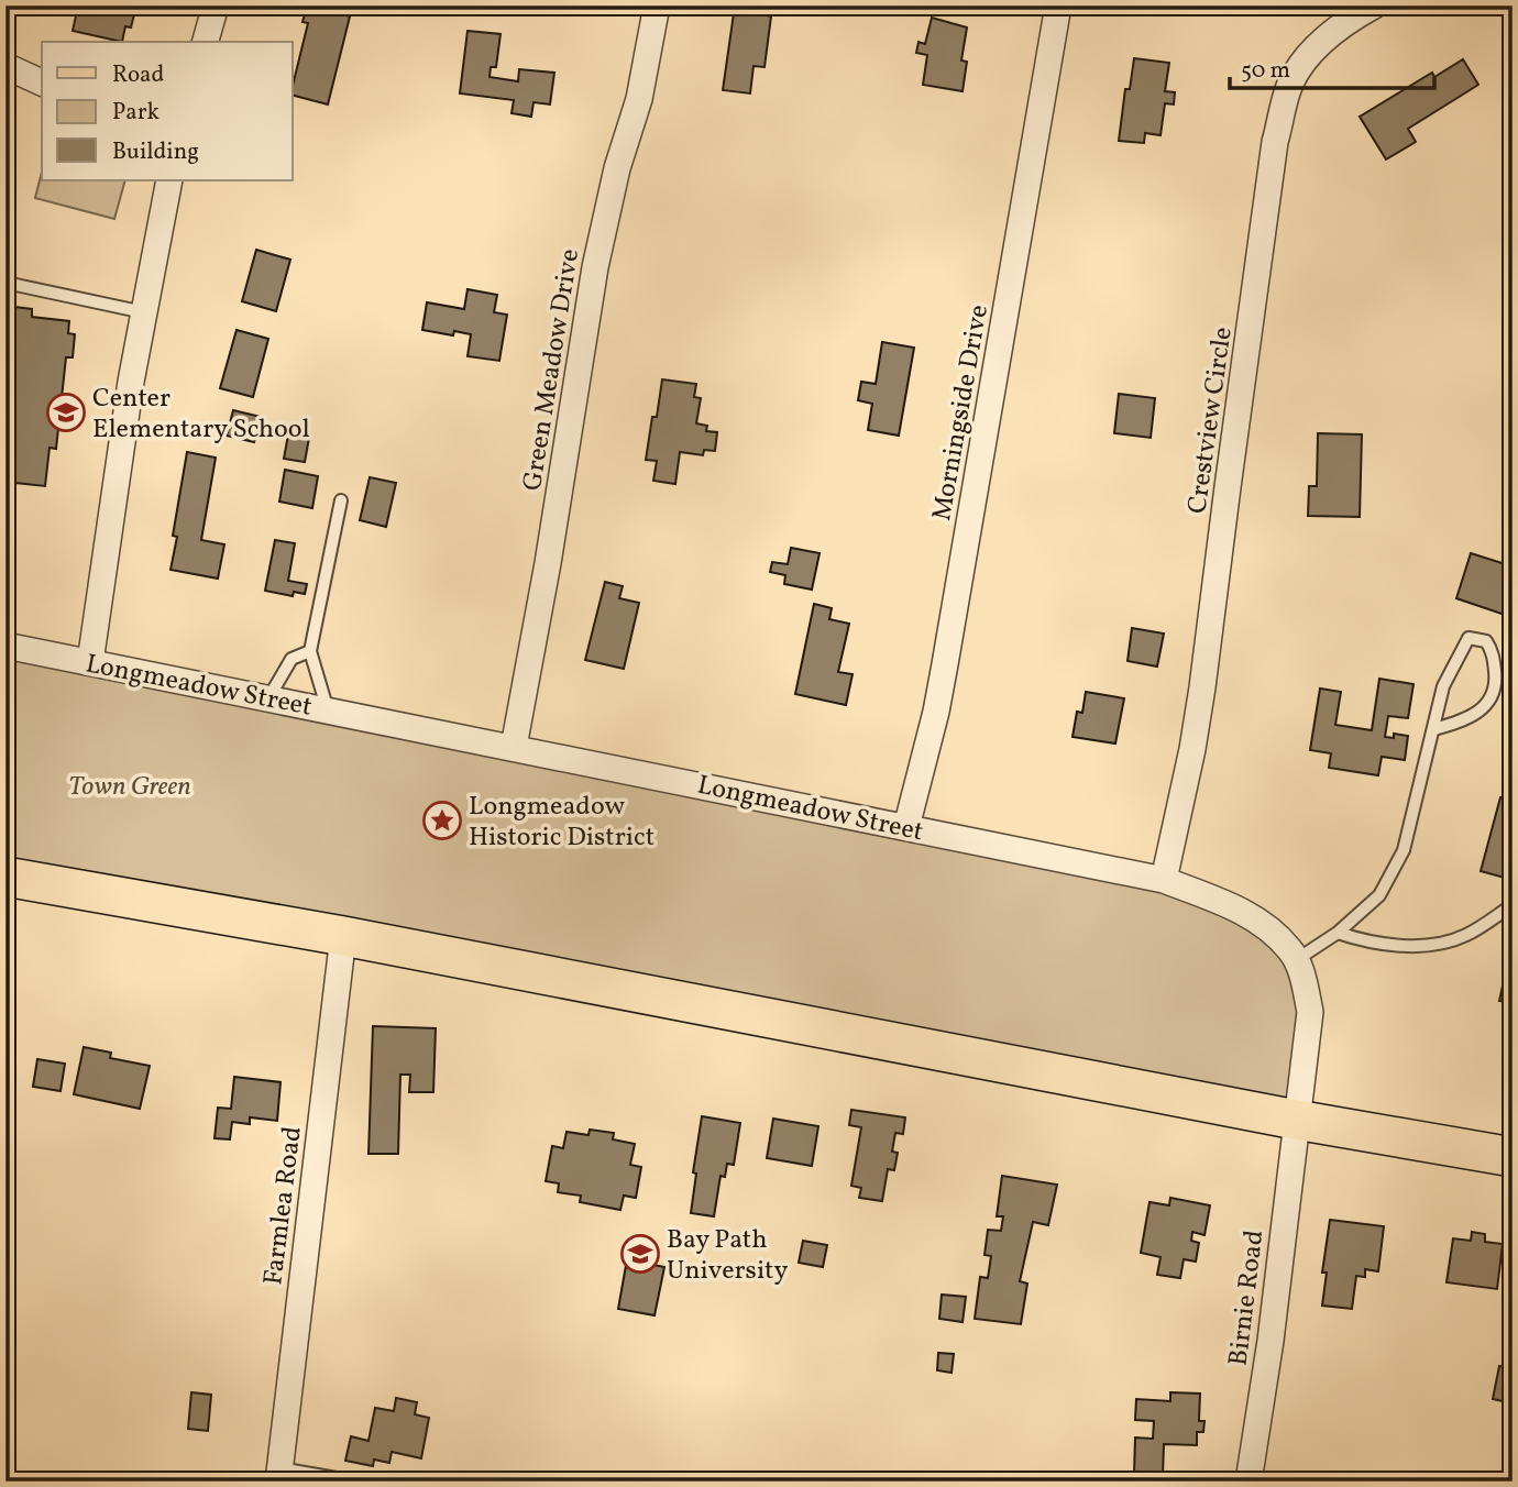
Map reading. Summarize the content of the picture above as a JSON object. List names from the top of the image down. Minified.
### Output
{"streets":{"street":["Green Meadow Drive","Morningside Drive","Crestview Circle","Longmeadow Street","Farmlea Road","Birnie Road"]},"crossings":[["Green Meadow Drive","Longmeadow Street"],["Morningside Drive","Longmeadow Street"],["Crestview Circle","Longmeadow Street"],["Longmeadow Street","Birnie Road"]],"parks":["Town Green"],"places":{"school or university":["Center Elementary School","Bay Path University"],"place":["Longmeadow Historic District"]},"legend":["Road","Park","Building"],"scale_bar":"50 m"}
